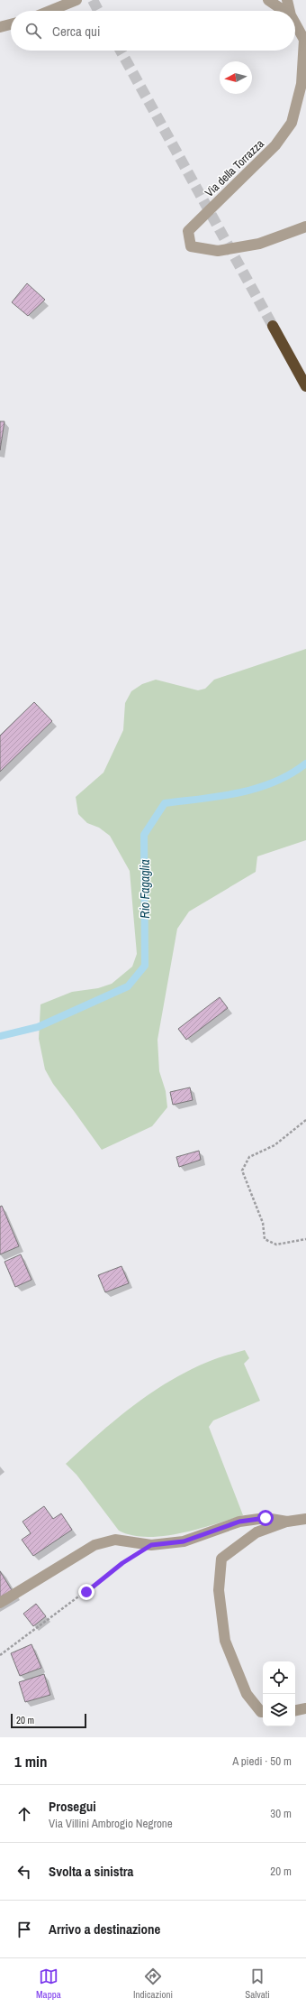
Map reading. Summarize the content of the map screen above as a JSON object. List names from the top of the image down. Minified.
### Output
{"streets":{"street":["Via della Torrazza"]},"water":["Rio Fagaglia"],"scale_bar":"20 m","north":"left","page":{"search":"Cerca qui","scale":"20 m","heading":["1 min","A piedi · 50 m"],"list":[["Prosegui","Via Villini Ambrogio Negrone","30 m"],["Svolta a sinistra","20 m"],"Arrivo a destinazione"],"nav":["Mappa","Indicazioni","Salvati"]}}
